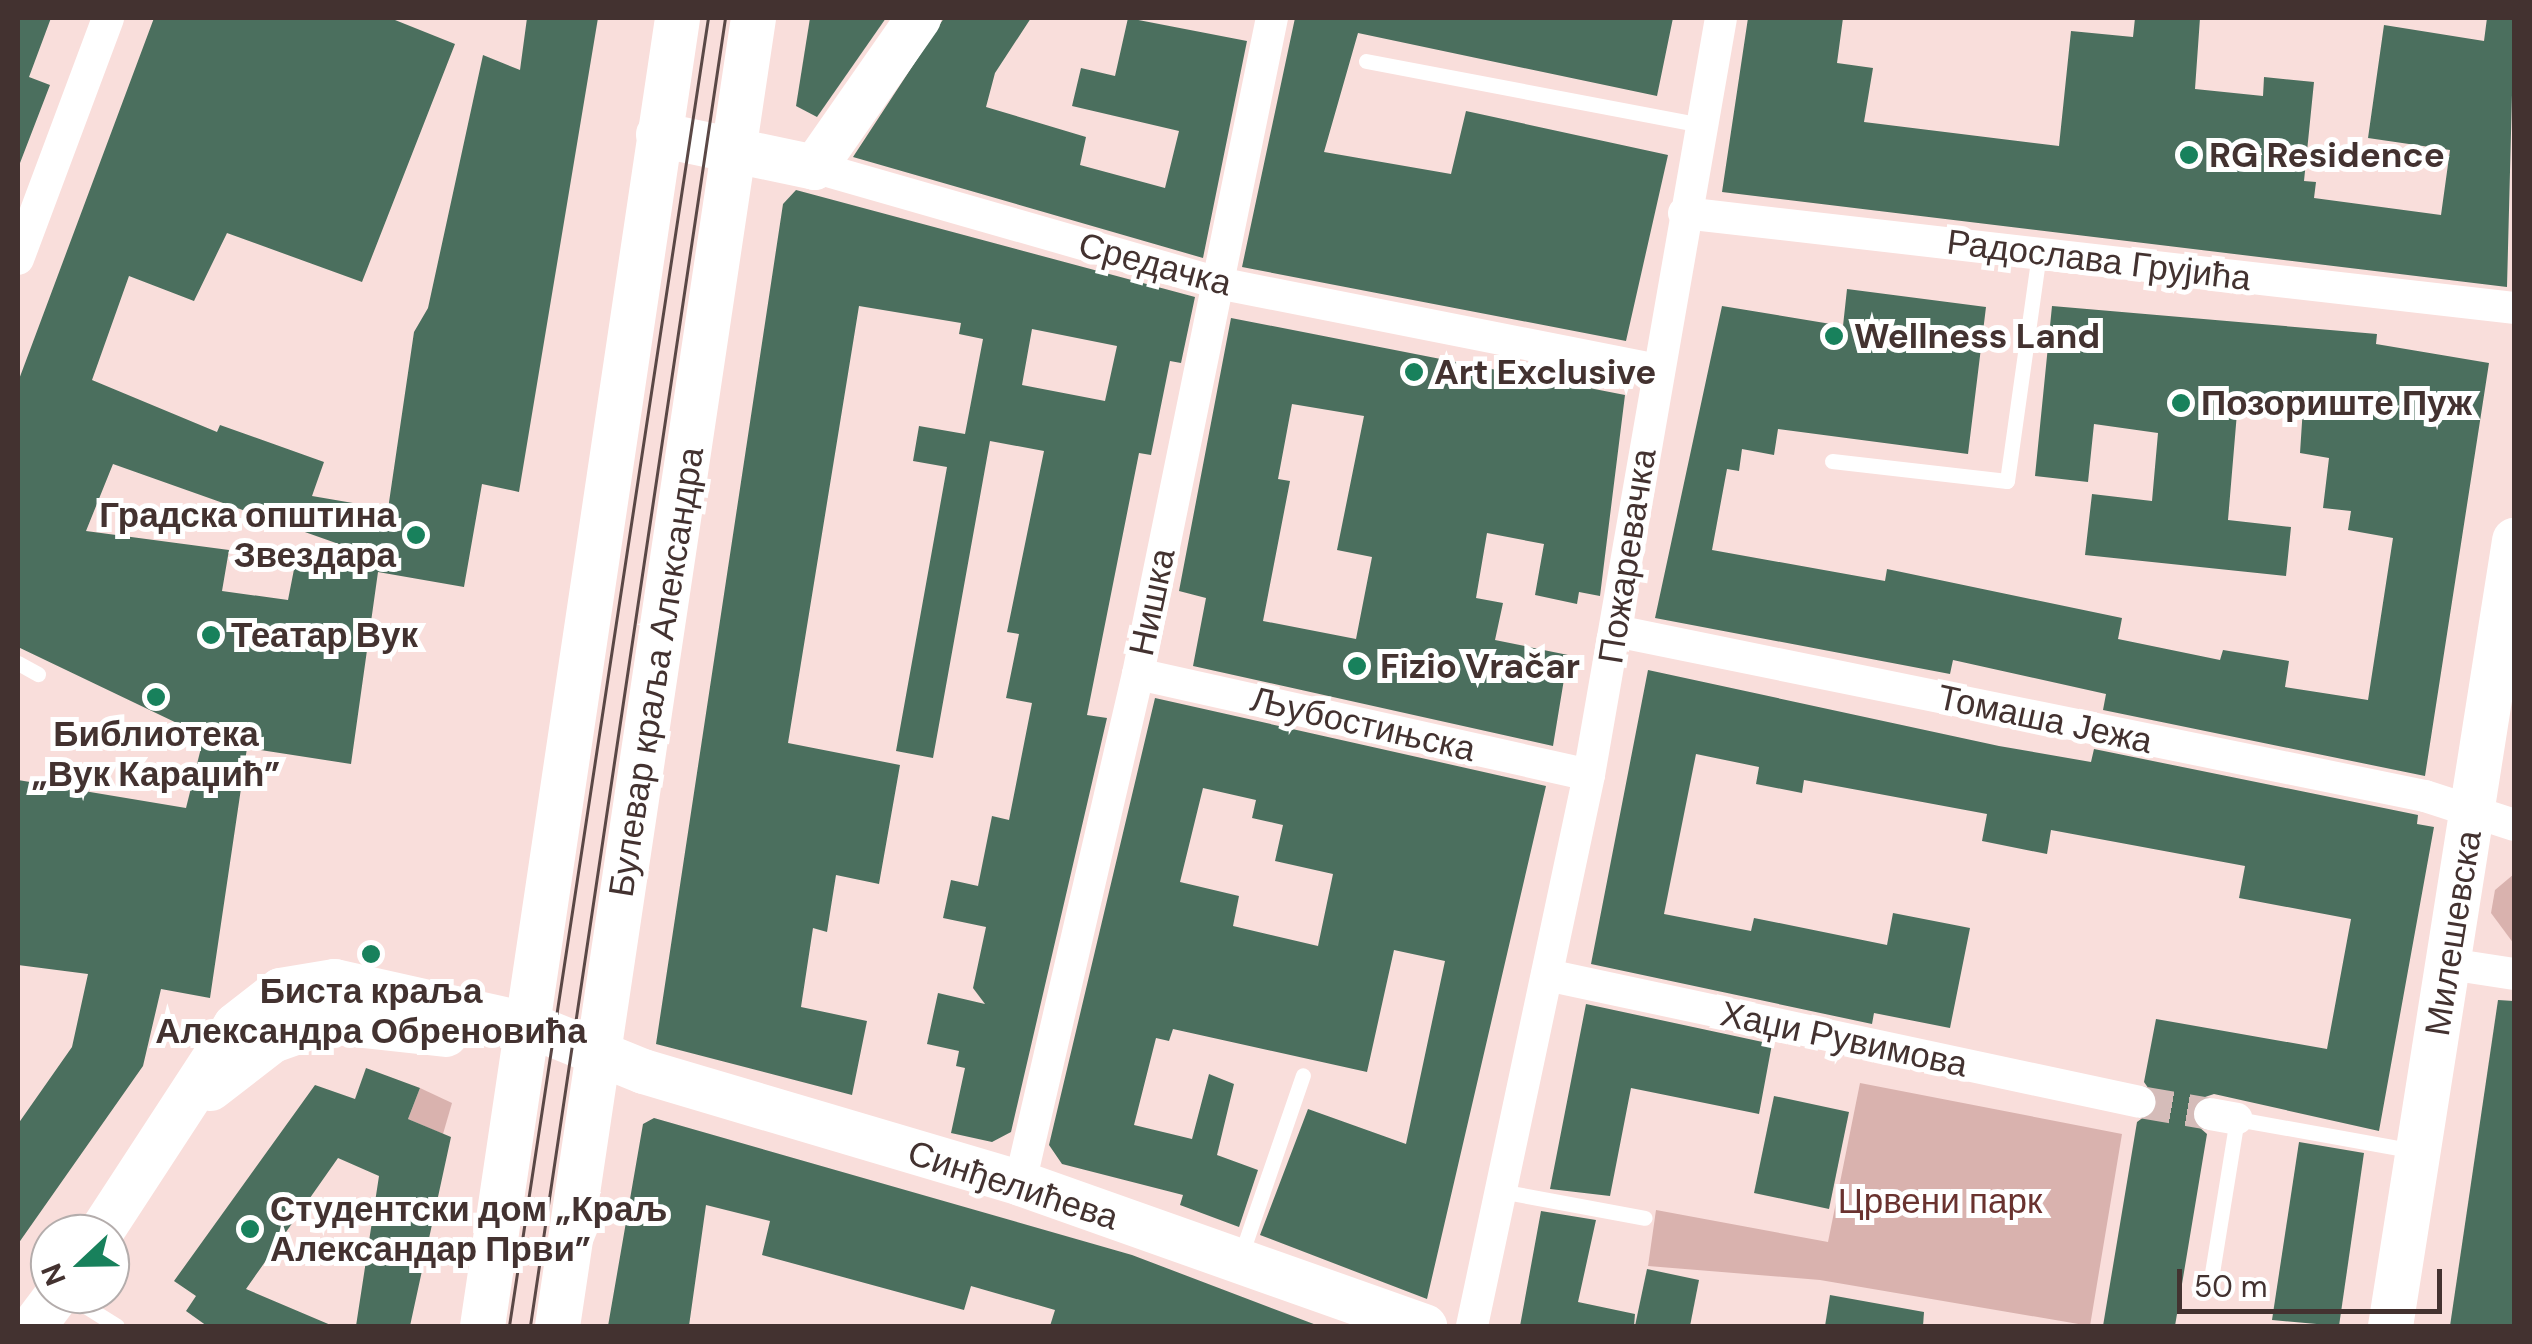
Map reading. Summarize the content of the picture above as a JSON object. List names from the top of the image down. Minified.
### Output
{"streets":{"main road":["Средачка","Булевар краља Александра","Милешевска","Синђелићева"],"street":["Радослава Грујића","Пожаревачка","Нишка","Томаша Јежа","Љубостињска","Хаџи Рувимова"]},"crossings":[["Радослава Грујића","Пожаревачка"],["Средачка","Пожаревачка"],["Средачка","Нишка"],["Средачка","Булевар краља Александра"],["Пожаревачка","Томаша Јежа"],["Пожаревачка","Љубостињска"],["Пожаревачка","Хаџи Рувимова"],["Нишка","Љубостињска"],["Нишка","Синђелићева"],["Булевар краља Александра","Синђелићева"],["Томаша Јежа","Милешевска"]],"parks":["Црвени парк"],"places":["RG Residence","Wellness Land","Art Exclusive","Позориште Пуж","Градска општина Звездара","Театар Вук","Fizio Vračar","Библиотека „Вук Караџић”","Биста краља Александра Обреновића","Студентски дом „Краљ Александар Први”"],"scale_bar":"50 m","north":"left"}
